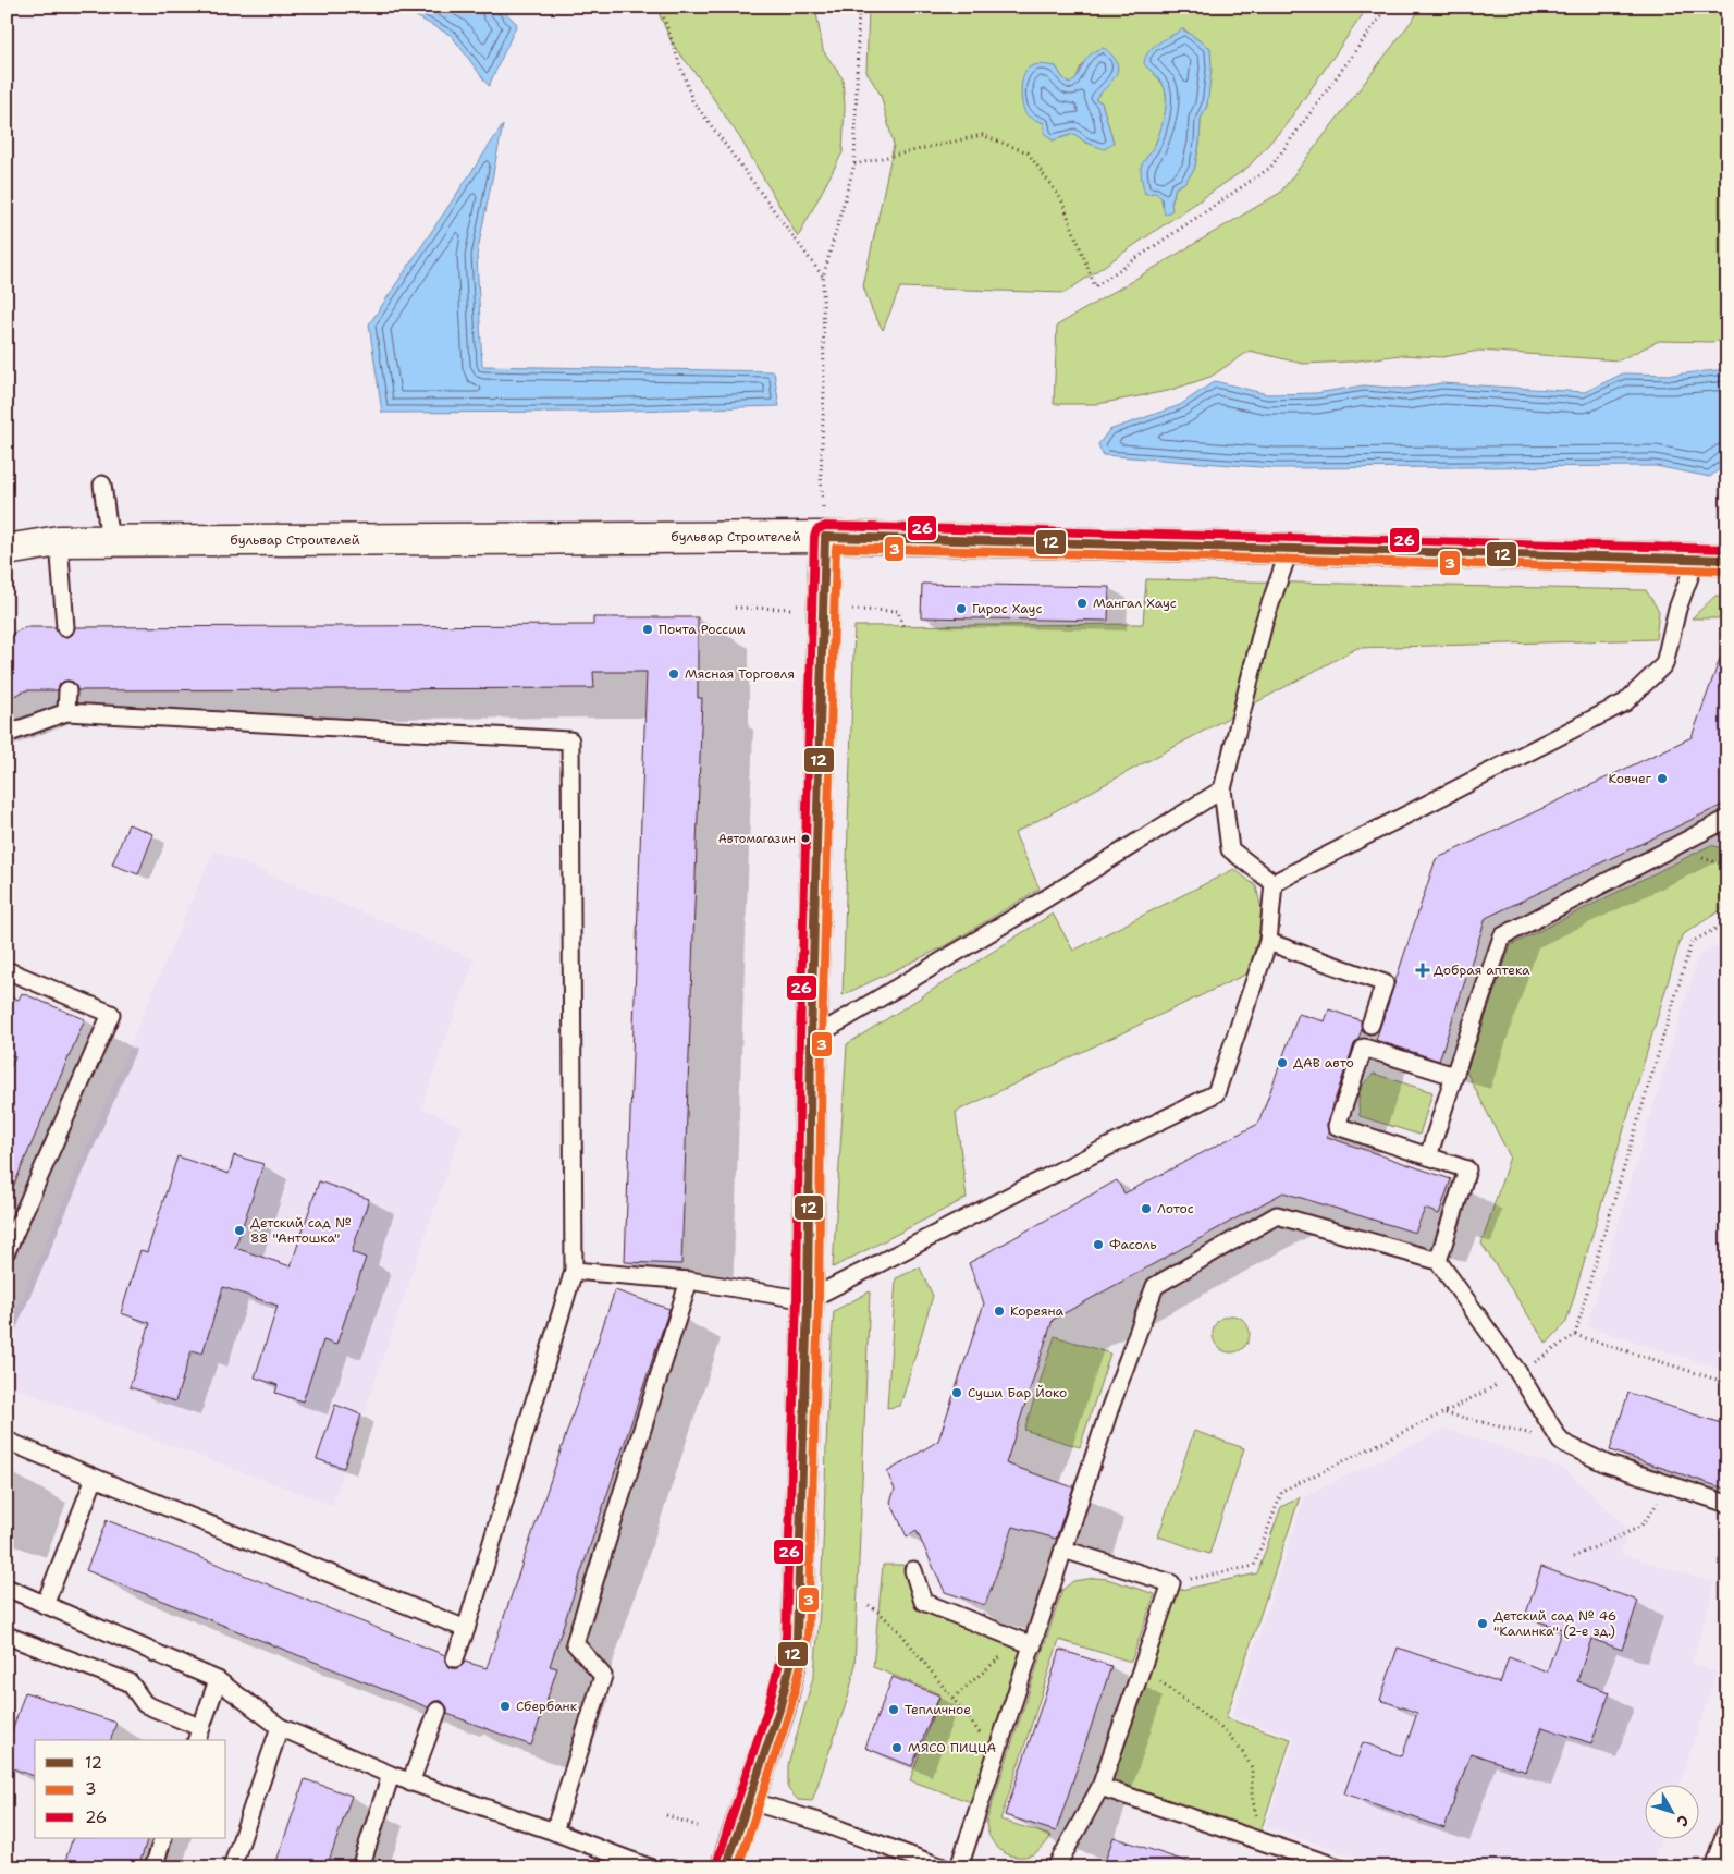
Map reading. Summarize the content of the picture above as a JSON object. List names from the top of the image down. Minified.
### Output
{"streets":{"street":["бульвар Строителей"]},"places":{"other":["Мангал Хаус","Гирос Хаус","Почта России","Мясная Торговля","Ковчег","Автомагазин","ДАВ авто","Лотос","Детский сад № 88 \"Антошка\"","Фасоль","Кореяна","Суши Бар Йоко","Детский сад № 46 \"Калинка\" (2-е зд.)","Сбербанк","Тепличное","МЯСО ПИЦЦА"],"health":["Добрая аптека"]},"lines":["transit line 26","transit line 12","transit line 3"],"legend":["12","3","26"],"north":"bottom right"}
